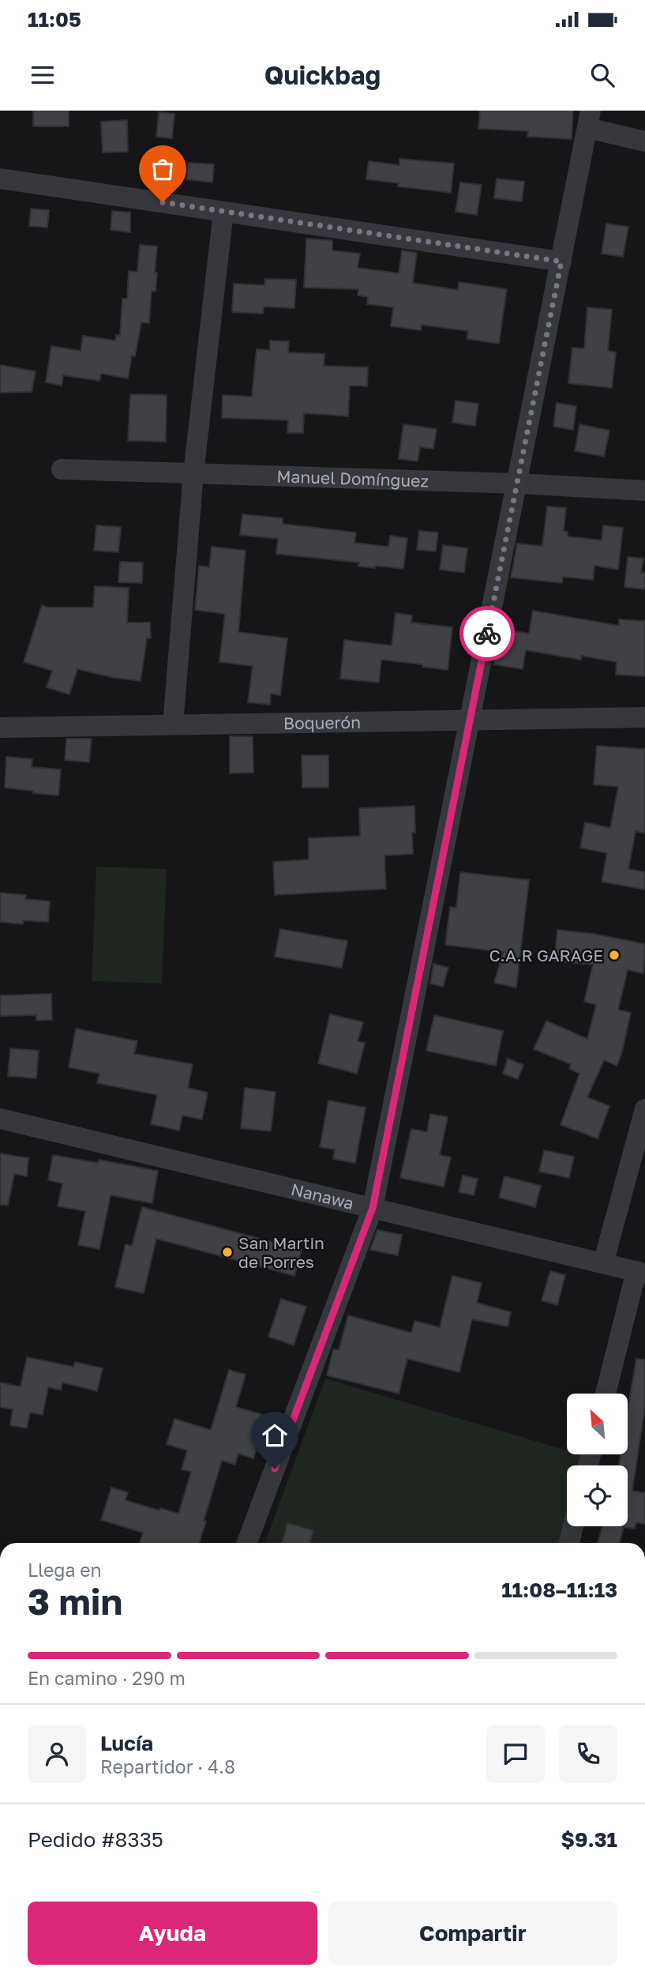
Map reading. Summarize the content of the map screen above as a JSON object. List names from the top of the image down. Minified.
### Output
{"streets":{"street":["Manuel Domínguez","Boquerón","Nanawa"]},"places":["C.A.R GARAGE","San Martin de Porres"],"north":"top left","page":{"status":"11:05","header":"Quickbag","heading":["3 min","Llega en","11:08–11:13"],"panel":["Lucía","Repartidor · 4.8","Pedido #8335","$9.31"],"bar":"En camino · 290 m","buttons":["Ayuda","Compartir"]}}
